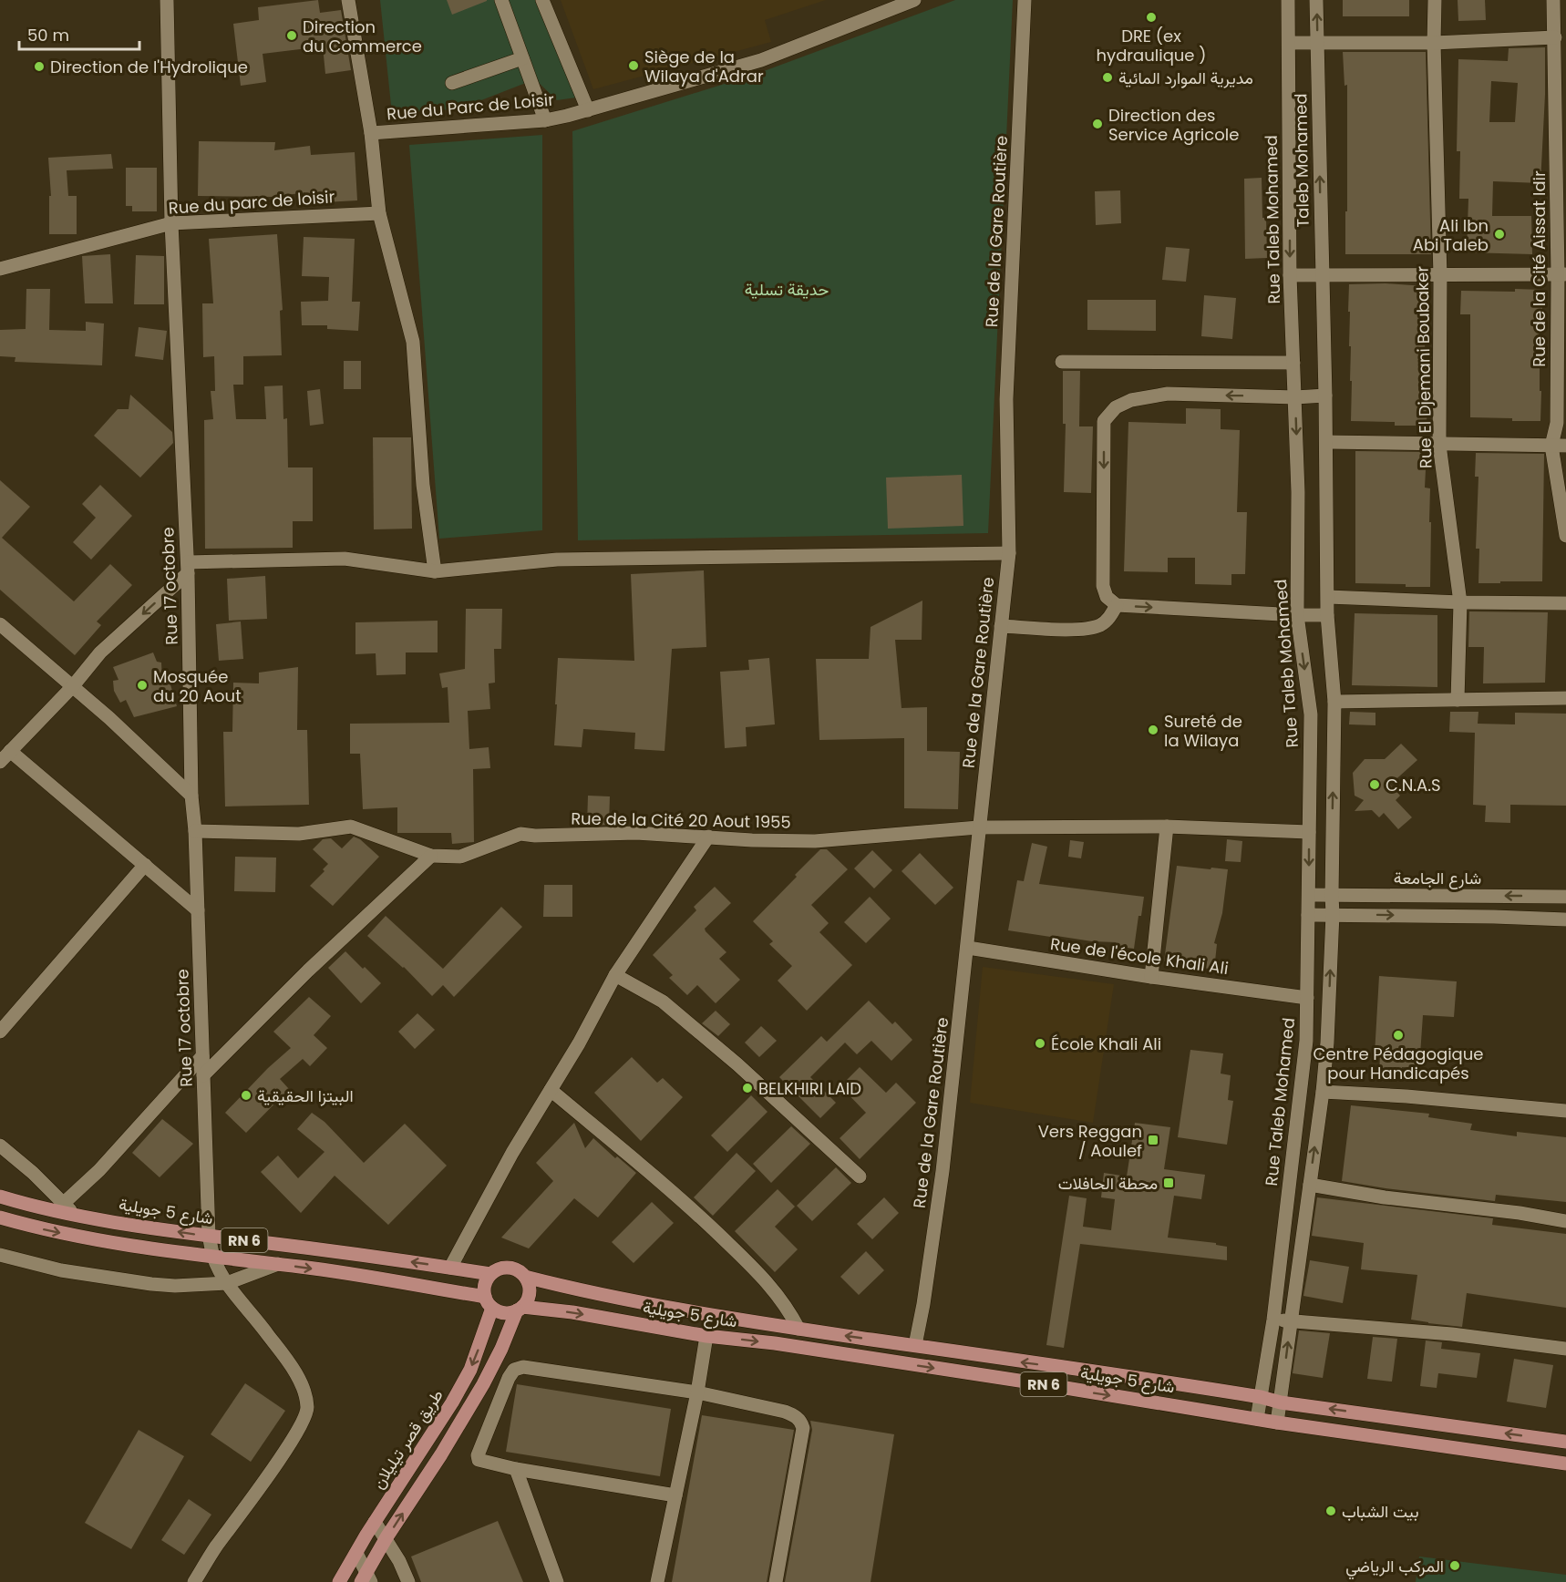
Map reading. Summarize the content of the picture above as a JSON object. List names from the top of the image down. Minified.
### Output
{"streets":{"main road":["شارع 5 جويلية","RN 6","طريق قصر تيليلان"],"street":["Rue du Parc de Loisir","Taleb Mohamed","Rue du parc de loisir","Rue Taleb Mohamed","Rue de la Gare Routière","Rue de la Cité Aissat Idir","Rue El Djemani Boubaker","Rue 17 octobre","Rue de la Cité 20 Aout 1955","شارع الجامعة","Rue de l'école Khali Ali"]},"crossings":[["Rue du parc de loisir","Rue 17 octobre"],["Rue Taleb Mohamed","Rue de la Cité 20 Aout 1955"],["Rue Taleb Mohamed","شارع الجامعة"],["Rue Taleb Mohamed","Rue de l'école Khali Ali"],["Rue Taleb Mohamed","شارع 5 جويلية"],["Rue de la Gare Routière","Rue de la Cité 20 Aout 1955"],["Rue de la Gare Routière","Rue de l'école Khali Ali"],["Rue de la Gare Routière","شارع 5 جويلية"],["Rue 17 octobre","Rue de la Cité 20 Aout 1955"],["Rue 17 octobre","شارع 5 جويلية"],["Rue 17 octobre","RN 6"],["شارع 5 جويلية","RN 6"],["شارع 5 جويلية","طريق قصر تيليلان"],["RN 6","طريق قصر تيليلان"]],"one_way":["Taleb Mohamed"],"parks":["حديقة تسلية"],"places":{"other":["DRE (ex hydraulique )","Direction du Commerce","Siège de la Wilaya d'Adrar","Direction de l'Hydrolique","مديرية الموارد المائية","Direction des Service Agricole","Ali Ibn Abi Taleb","Mosquée du 20 Aout","Sureté de la Wilaya","C.N.A.S","Centre Pédagogique pour Handicapés","École Khali Ali","BELKHIRI LAID","البيتزا الحقيقية","بيت الشباب","المركب الرياضي"],"transit":["Vers Reggan / Aoulef","محطة الحافلات"]},"scale_bar":"50 m"}
